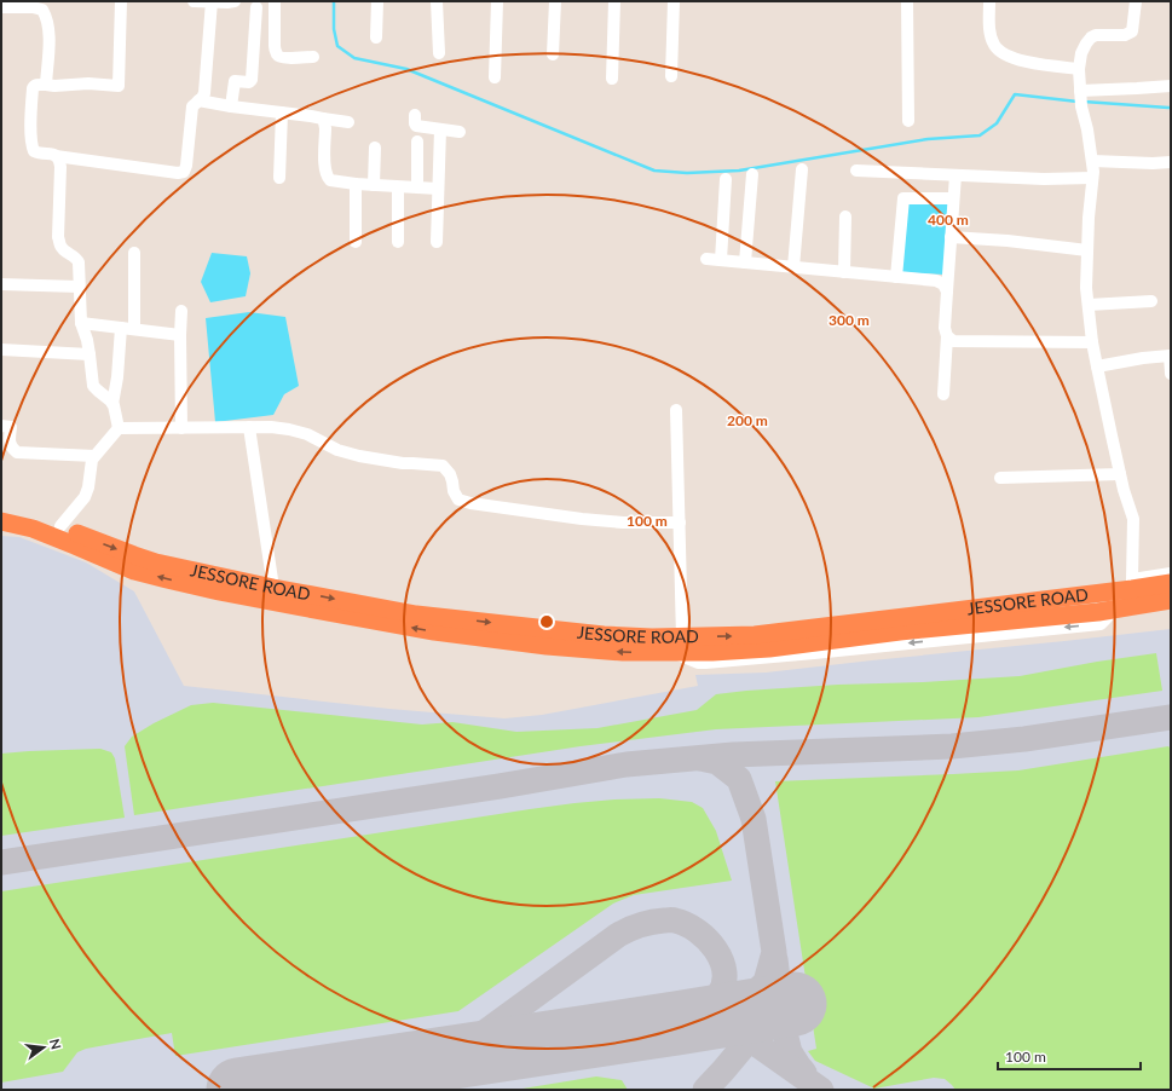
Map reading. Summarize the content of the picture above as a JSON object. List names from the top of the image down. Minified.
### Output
{"streets":{"highway":["JESSORE ROAD"]},"scale_bar":"100 m","north":"right","rings":["400 m","300 m","200 m","100 m"]}
